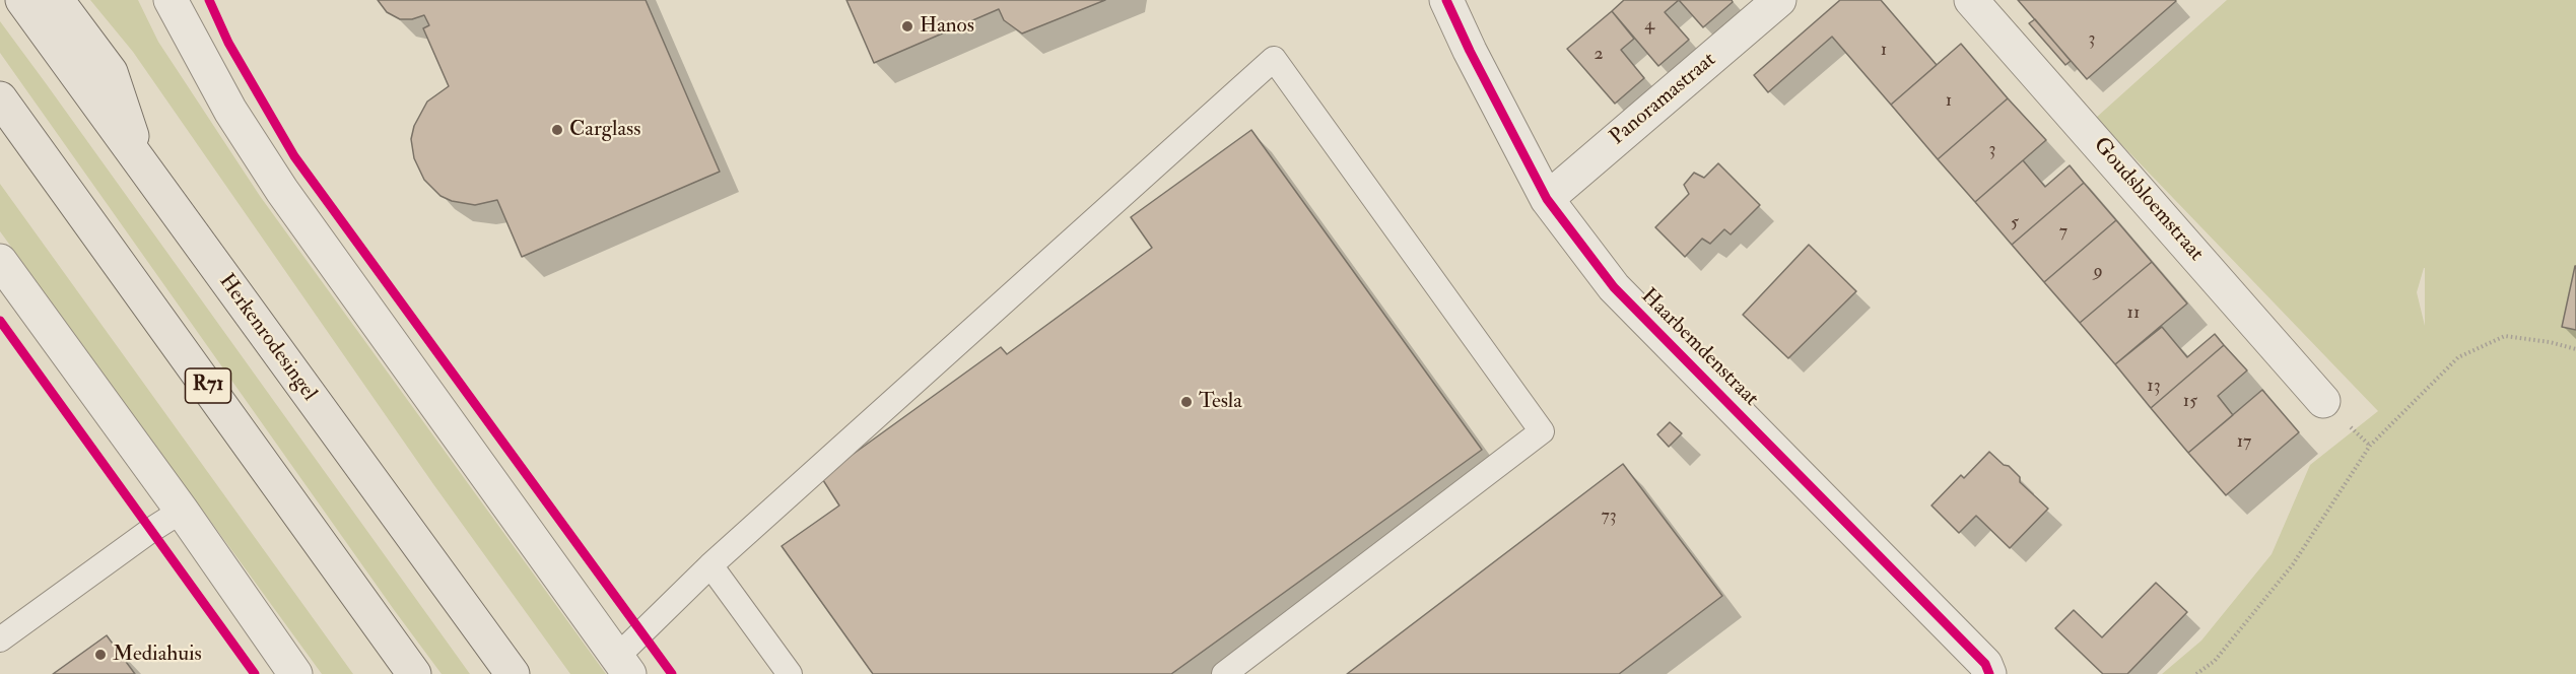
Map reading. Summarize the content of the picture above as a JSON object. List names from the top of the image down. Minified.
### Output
{"streets":{"highway":["Herkenrodesingel","R71"],"street":["Panoramastraat","Goudsbloemstraat","Haarbemdenstraat"]},"crossings":[["Panoramastraat","Haarbemdenstraat"]],"places":["Hanos","Carglass","Tesla","Mediahuis"],"house_numbers":["4","3","1","2","1","3","5","7","9","11","13","15","17","73"]}
